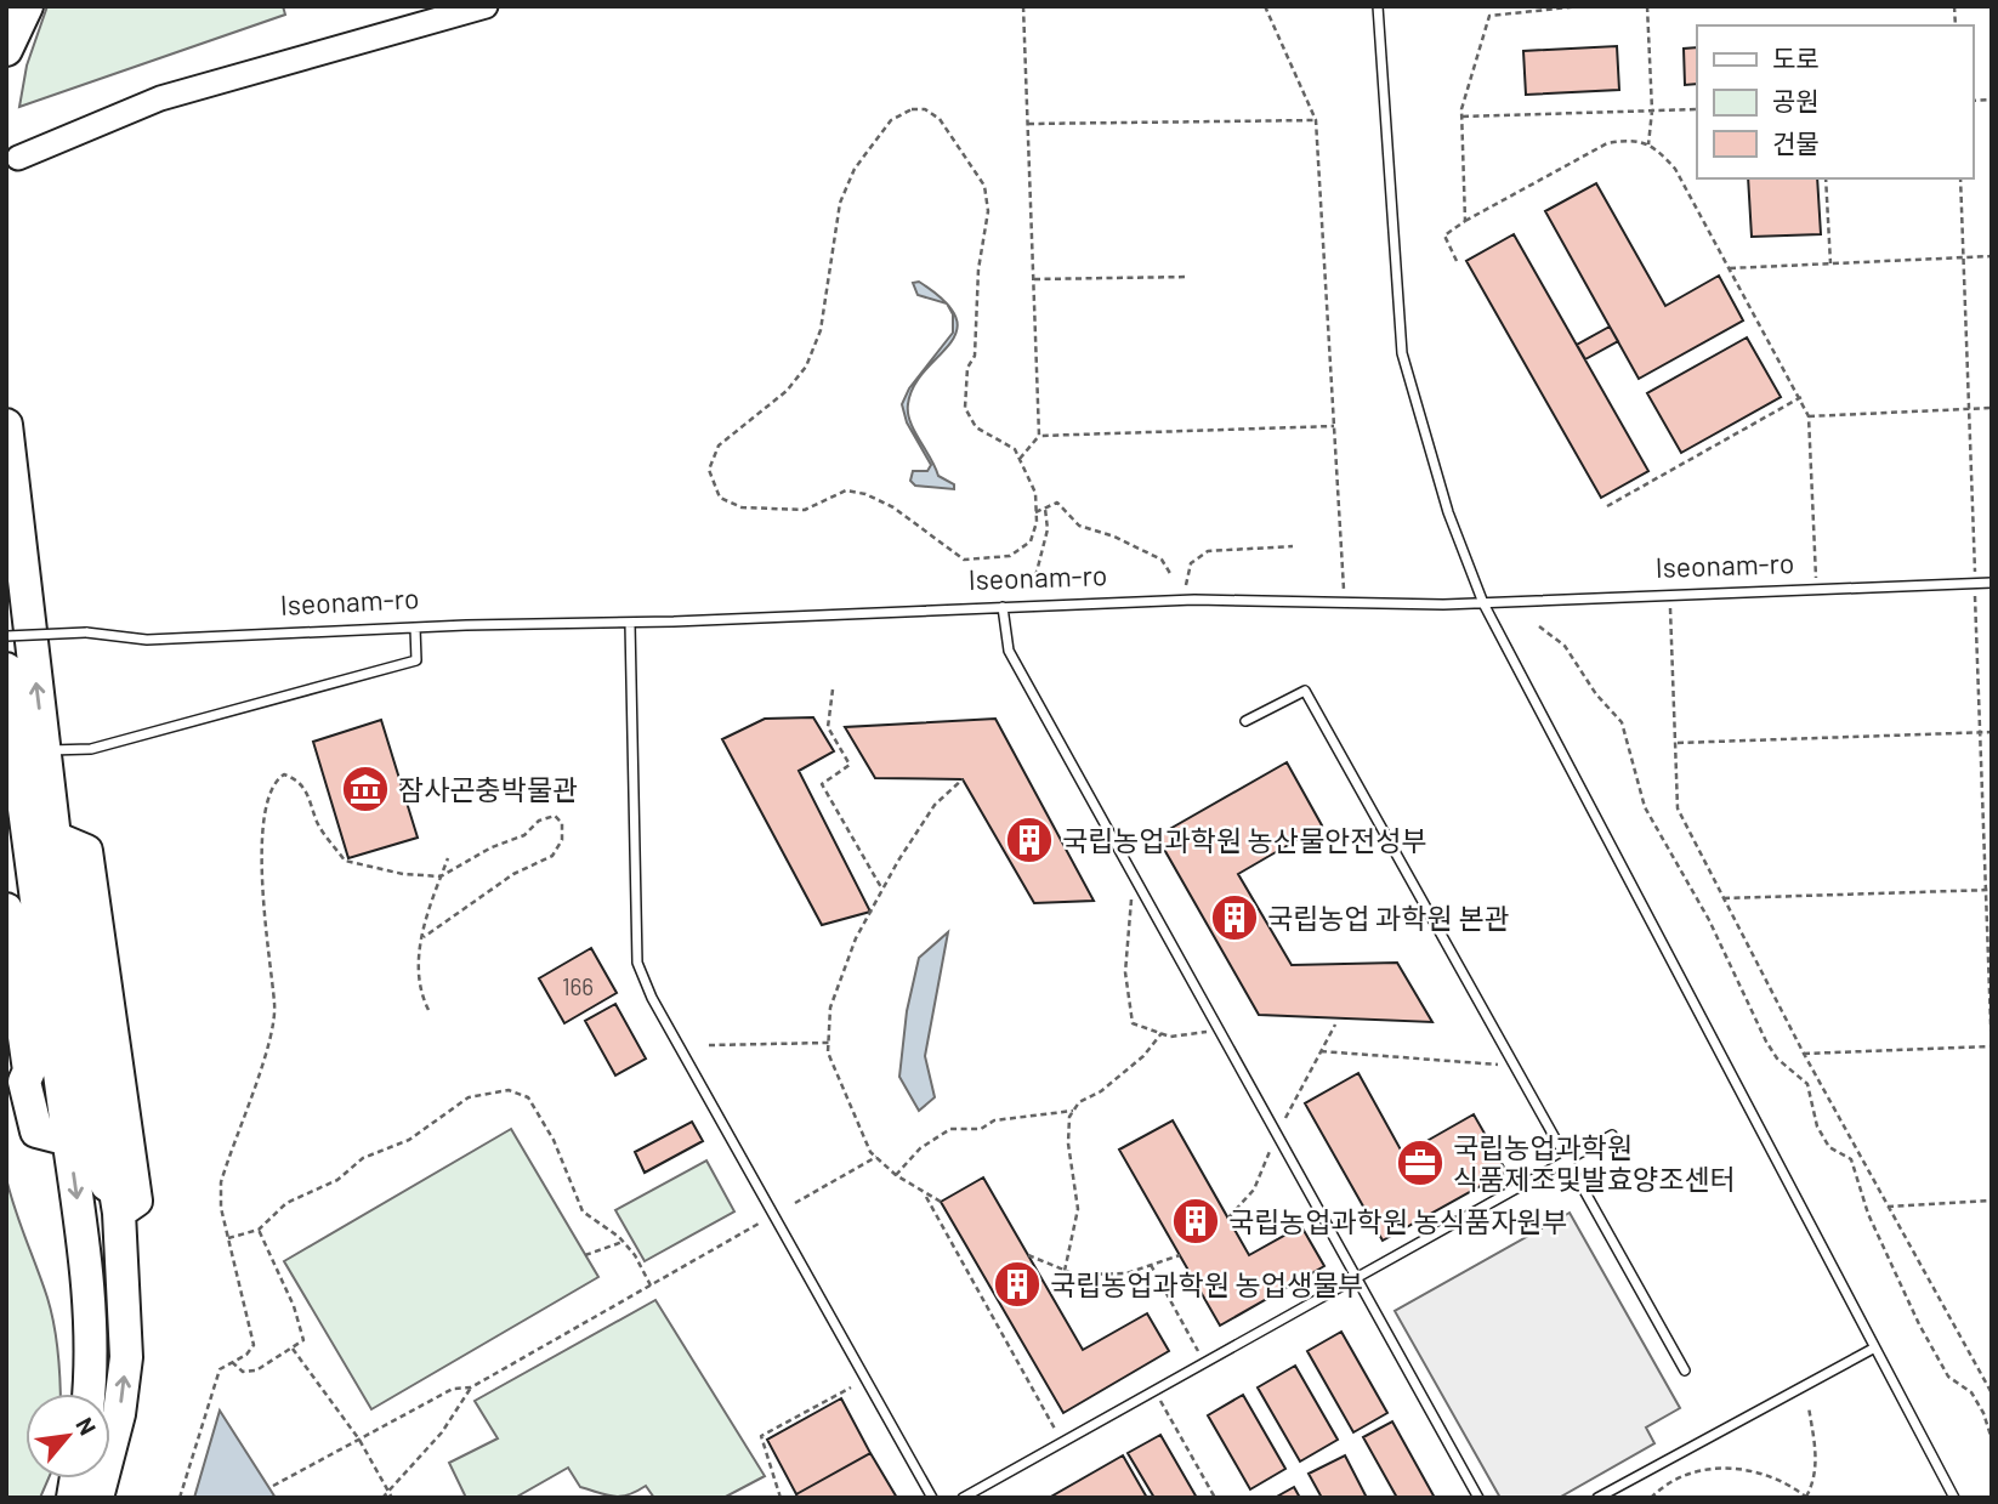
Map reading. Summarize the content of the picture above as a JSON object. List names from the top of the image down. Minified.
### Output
{"streets":{"lane":["Iseonam-ro"]},"places":{"museum":["잠사곤충박물관"],"building":["국립농업과학원 농산물안전성부","국립농업 과학원 본관","국립농업과학원 농식품자원부","국립농업과학원 농업생물부"],"office":["국립농업과학원 식품제조및발효양조센터"]},"house_numbers":["166"],"legend":["도로","공원","건물"],"north":"top right"}
